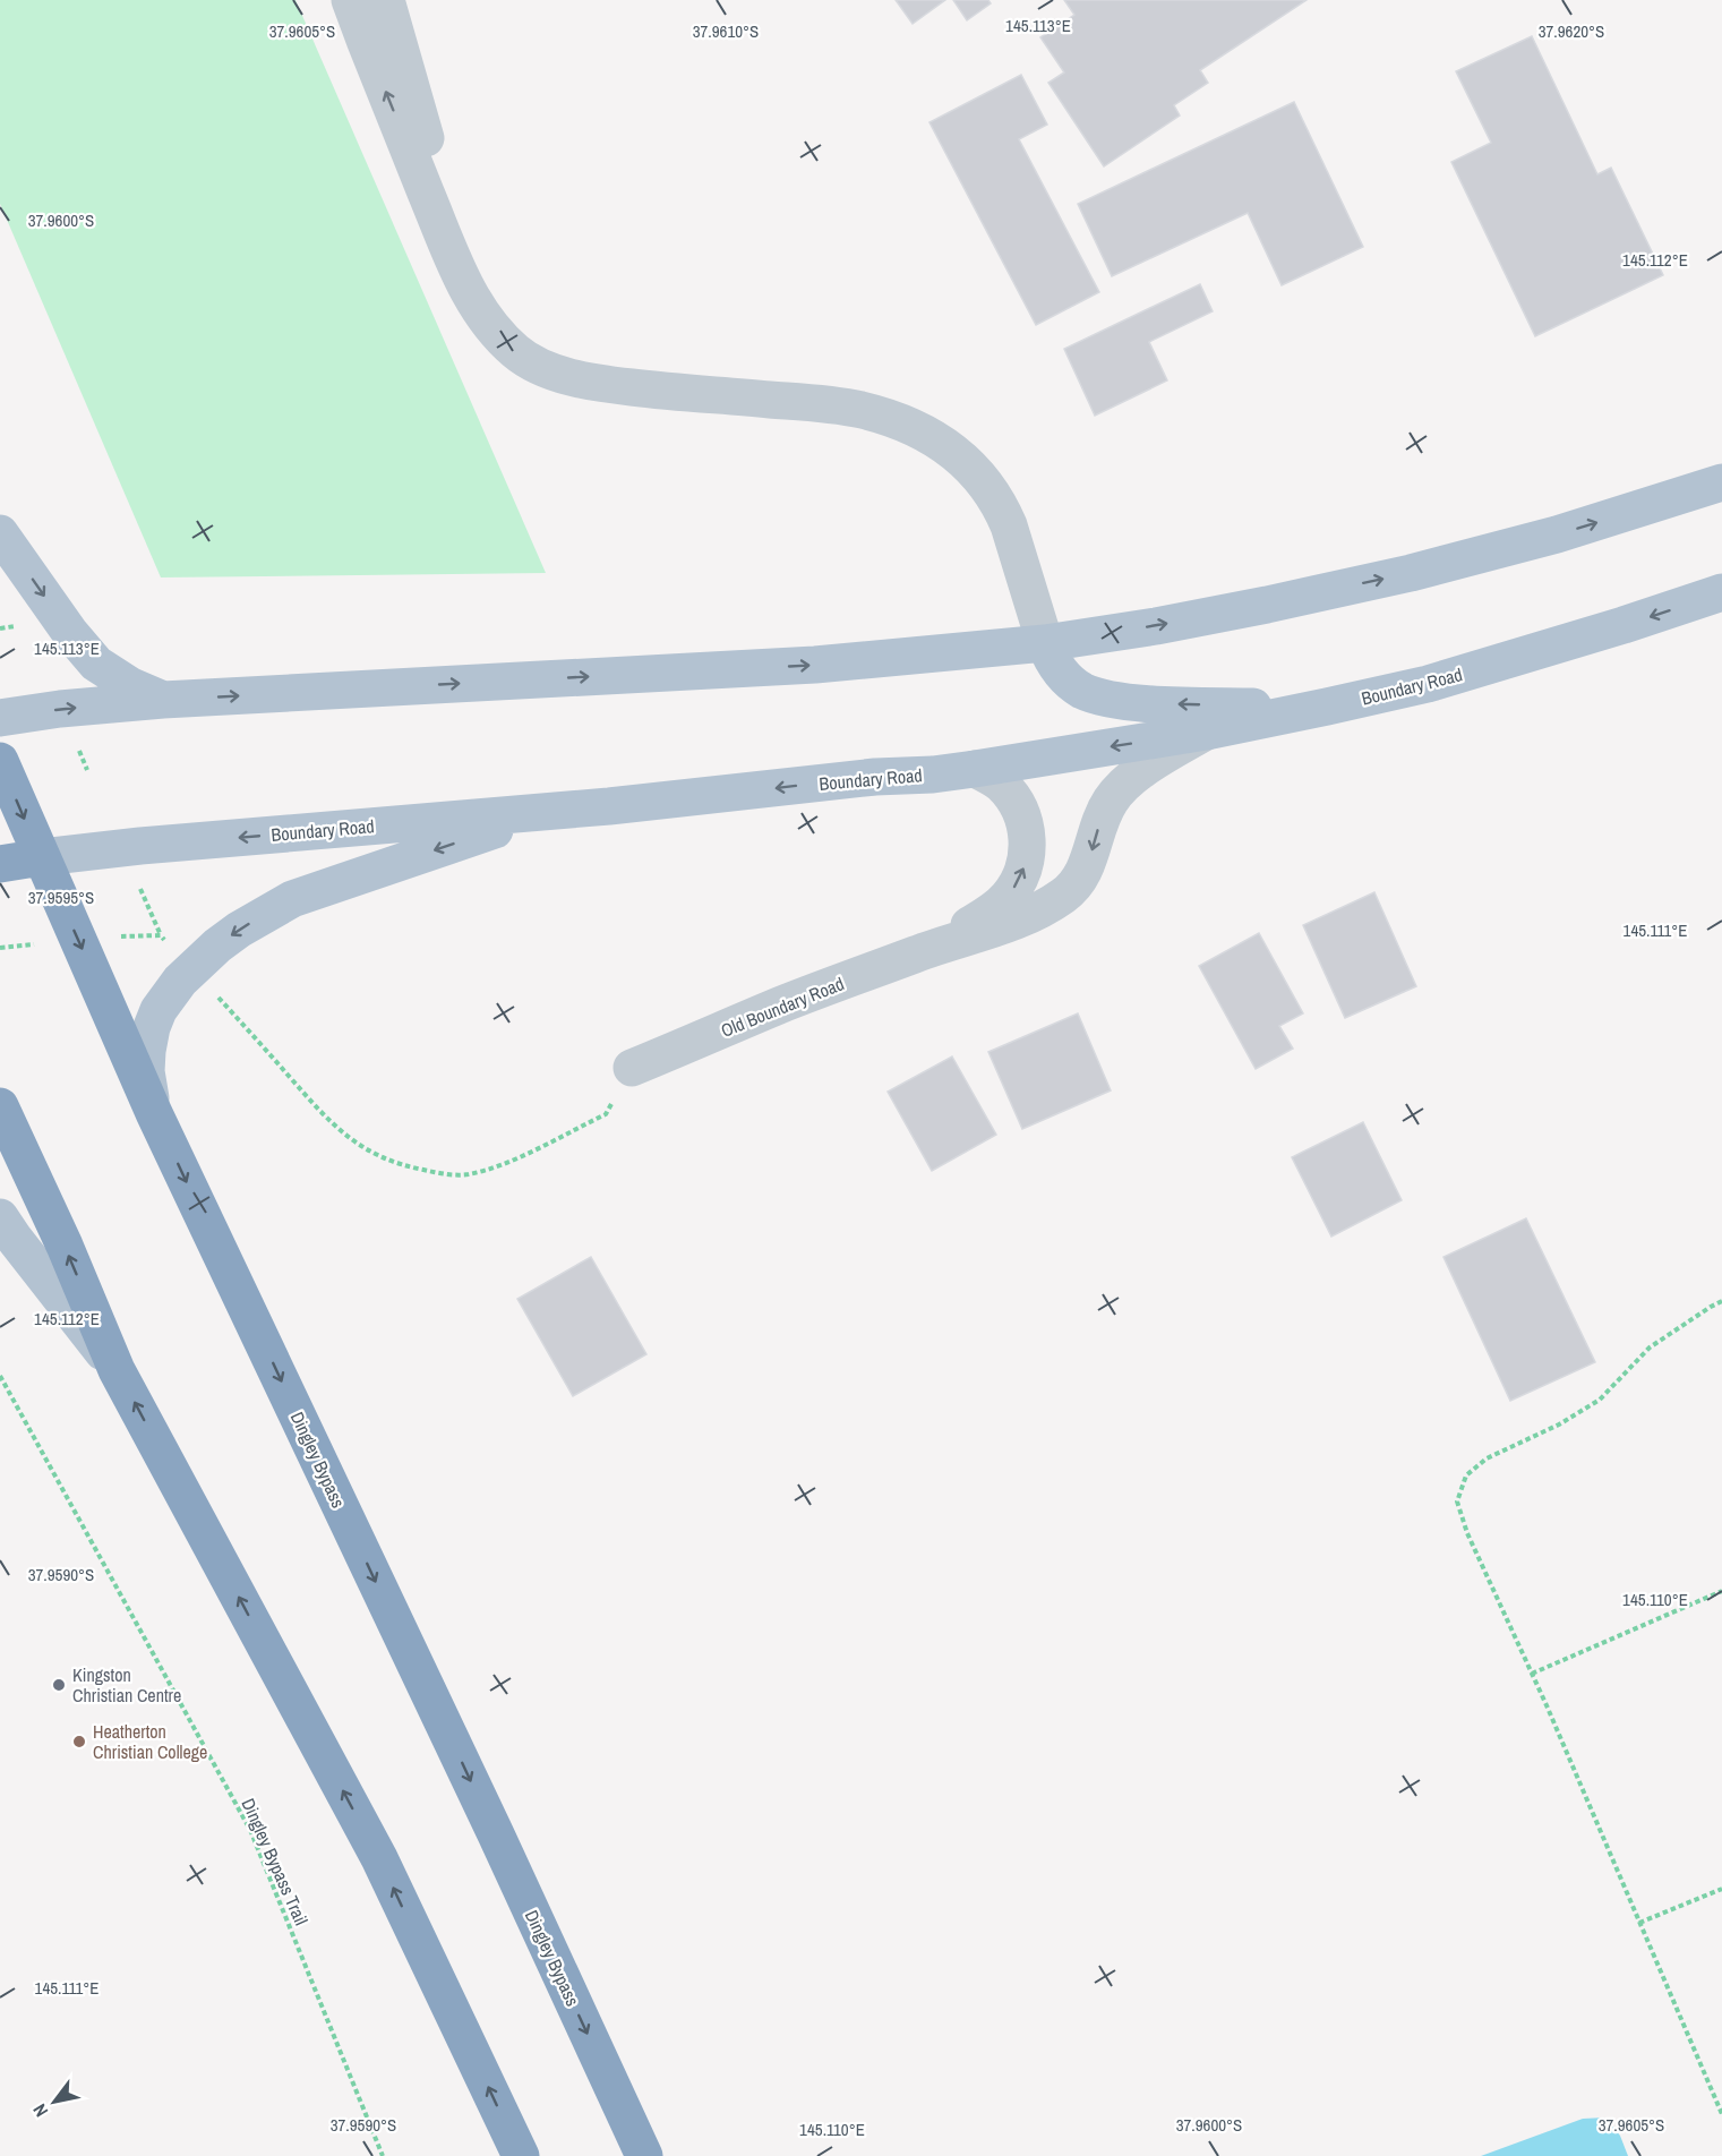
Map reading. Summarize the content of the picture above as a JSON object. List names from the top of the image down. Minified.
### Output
{"streets":{"highway":["Boundary Road","Dingley Bypass"],"street":["Old Boundary Road"],"path":["Dingley Bypass Trail"]},"crossings":[["Boundary Road","Old Boundary Road"],["Boundary Road","Dingley Bypass"]],"places":["Kingston Christian Centre","Heatherton Christian College"],"north":"bottom left","coordinates":["145.113°E","37.9605°S","37.9620°S","37.9610°S","37.9600°S","145.112°E","37.9595°S","145.111°E","37.9590°S","145.110°E"]}
